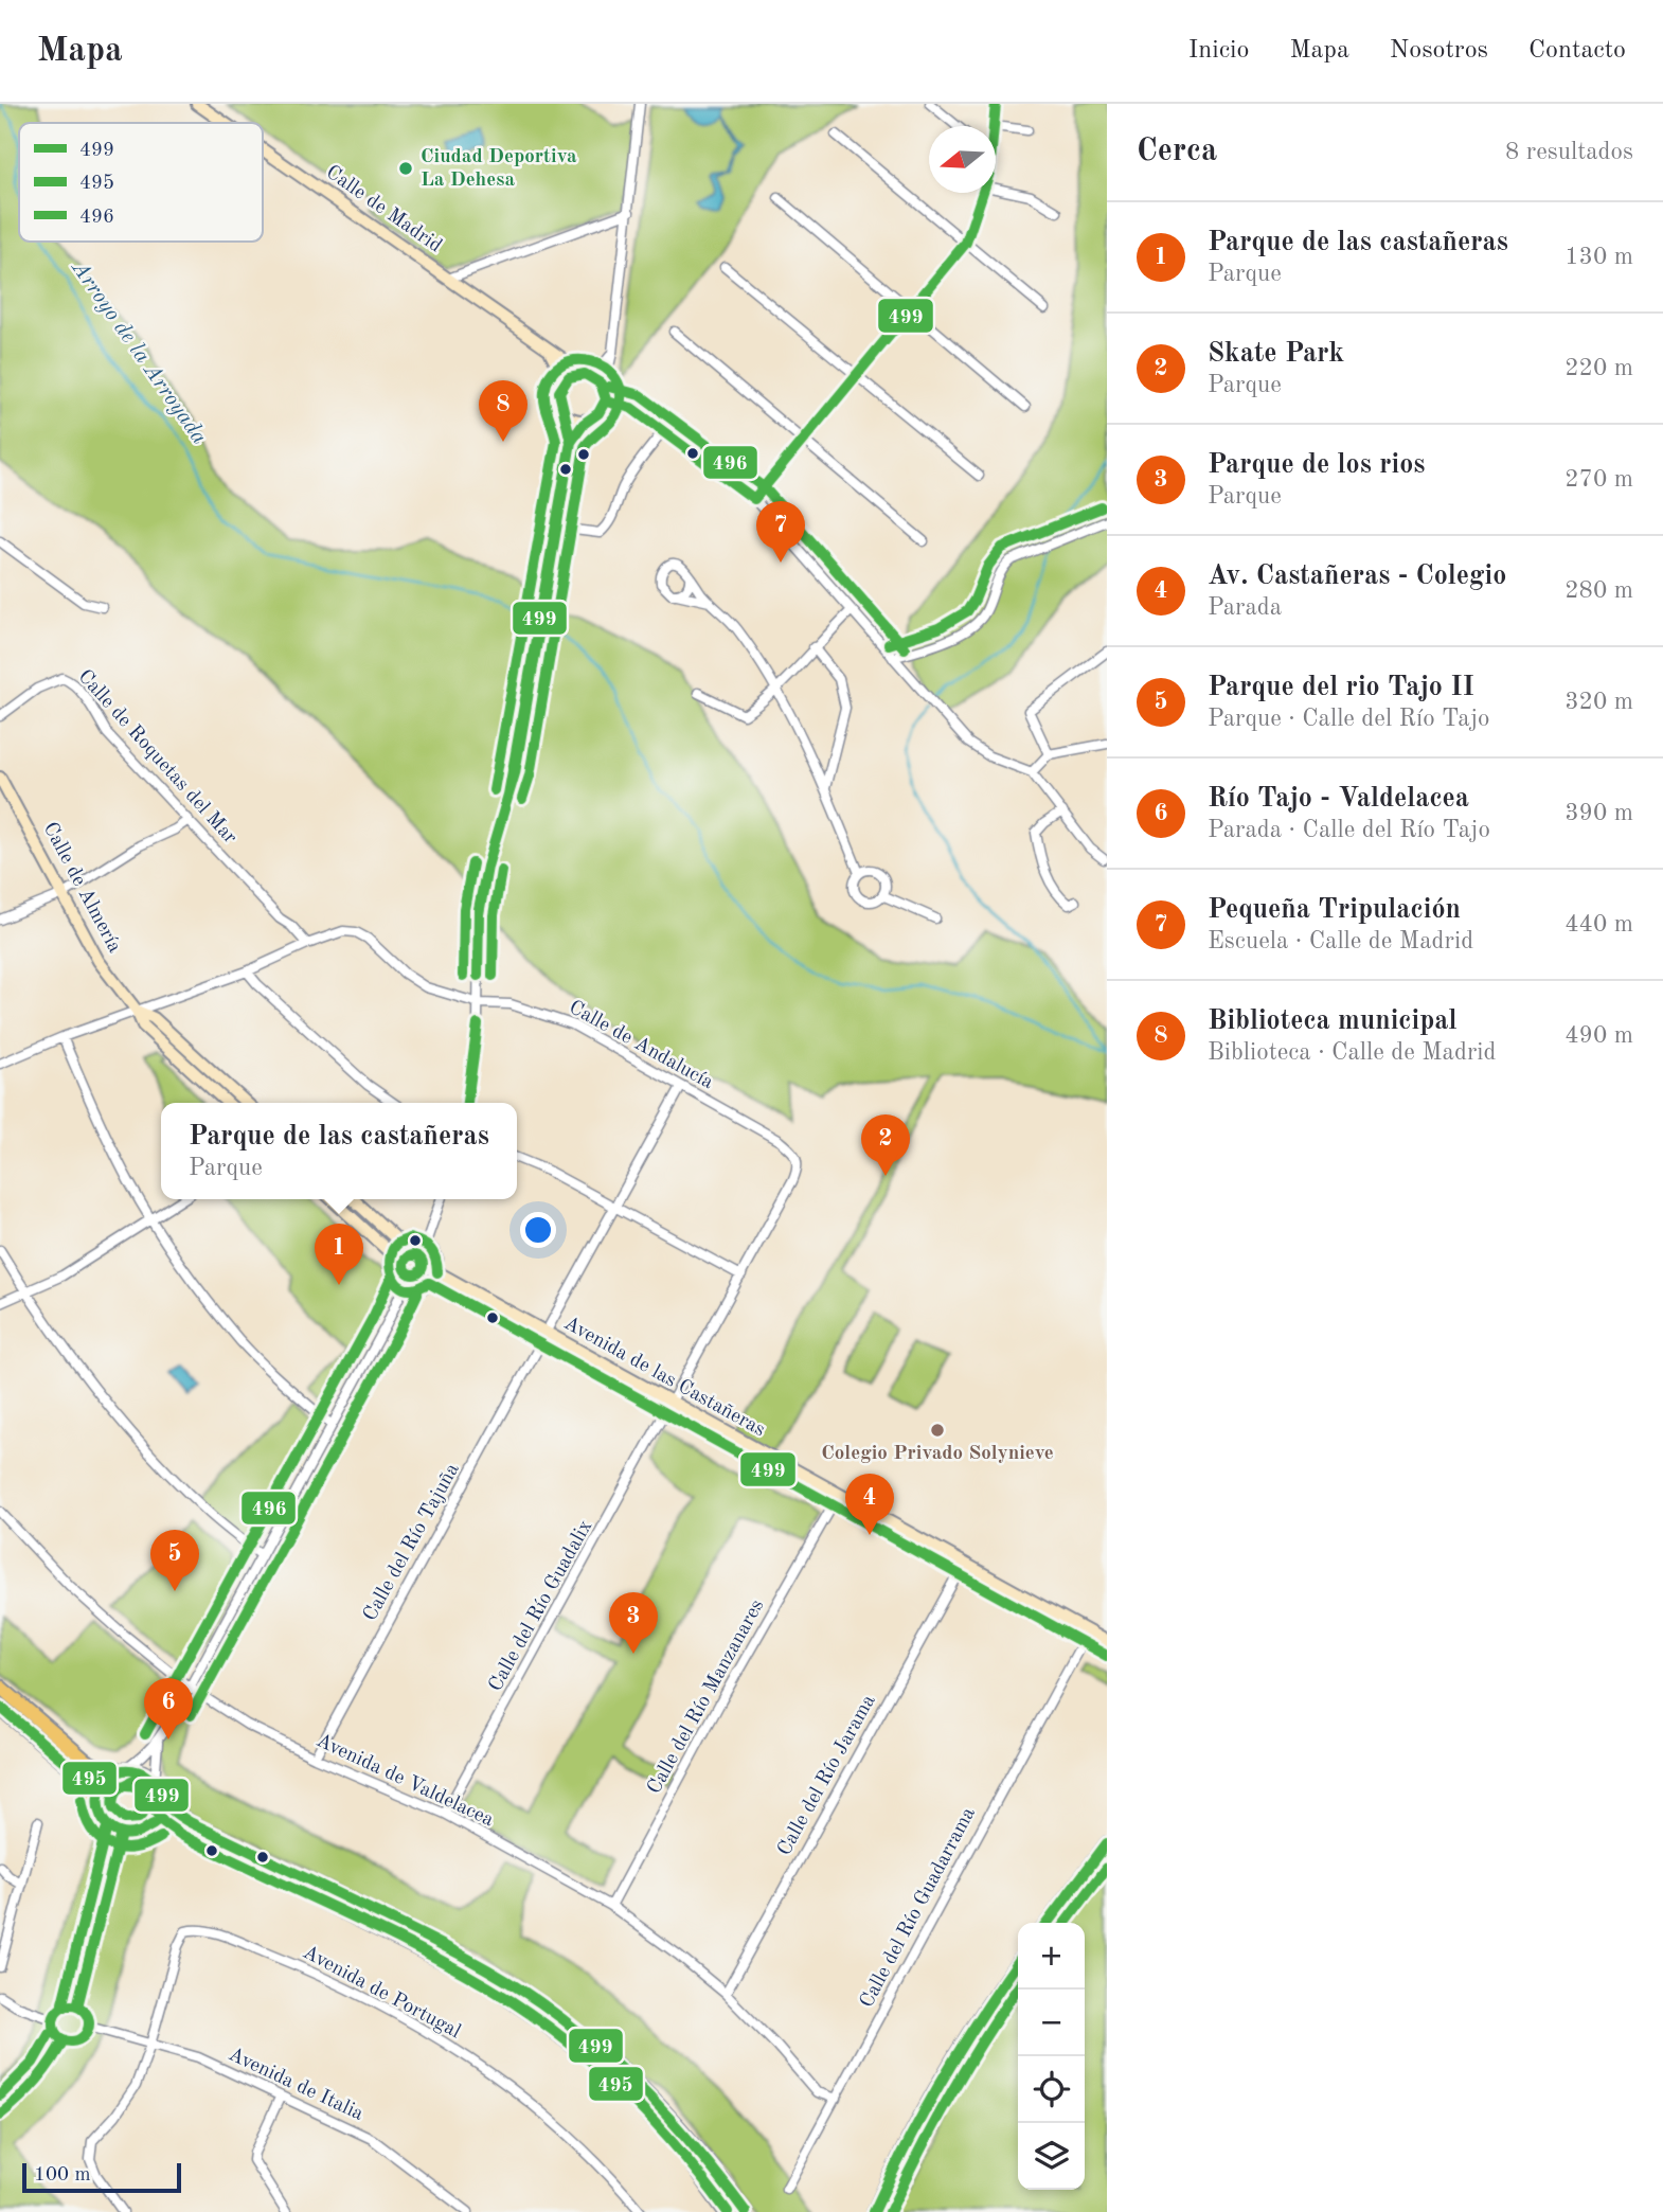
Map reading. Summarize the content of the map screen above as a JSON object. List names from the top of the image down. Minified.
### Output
{"streets":{"street":["Calle de Madrid","Calle de Roquetas del Mar","Calle de Almería","Calle de Andalucía","Avenida de las Castañeras","Calle del Río Tajuña","Calle del Río Guadalix","Calle del Río Manzanares","Calle del Río Jarama","Avenida de Valdelacea","Calle del Río Guadarrama","Avenida de Portugal","Avenida de Italia"]},"crossings":[["Calle de Roquetas del Mar","Calle de Andalucía"],["Calle de Andalucía","Calle del Río Tajuña"],["Calle de Andalucía","Calle del Río Guadalix"],["Avenida de las Castañeras","Calle del Río Tajuña"],["Avenida de las Castañeras","Calle del Río Guadalix"],["Avenida de las Castañeras","Calle del Río Manzanares"],["Avenida de las Castañeras","Calle del Río Jarama"],["Avenida de las Castañeras","Calle del Río Guadarrama"],["Calle del Río Tajuña","Avenida de Valdelacea"],["Calle del Río Guadalix","Avenida de Valdelacea"],["Calle del Río Manzanares","Avenida de Valdelacea"],["Calle del Río Jarama","Avenida de Valdelacea"],["Avenida de Valdelacea","Calle del Río Guadarrama"],["Avenida de Portugal","Avenida de Italia"]],"water":["Arroyo de la Arroyada"],"places":["Ciudad Deportiva La Dehesa","Colegio Privado Solynieve"],"lines":["transit line 499","transit line 496","transit line 495"],"legend":["499","495","496"],"scale_bar":"100 m","north":"left","page":{"header":"Mapa","nav":["Inicio","Mapa","Nosotros","Contacto"],"heading":["Cerca","8 resultados"],"list":[{"mark":"1","name":"Parque de las castañeras","note":"Parque","value":"130 m"},{"mark":"2","name":"Skate Park","note":"Parque","value":"220 m"},{"mark":"3","name":"Parque de los rios","note":"Parque","value":"270 m"},{"mark":"4","name":"Av. Castañeras - Colegio","note":"Parada","value":"280 m"},{"mark":"5","name":"Parque del rio Tajo II","note":"Parque · Calle del Río Tajo","value":"320 m"},{"mark":"6","name":"Río Tajo - Valdelacea","note":"Parada · Calle del Río Tajo","value":"390 m"},{"mark":"7","name":"Pequeña Tripulación","note":"Escuela · Calle de Madrid","value":"440 m"},{"mark":"8","name":"Biblioteca municipal","note":"Biblioteca · Calle de Madrid","value":"490 m"}],"pins":["8","7","2","1","4","5","3","6"],"popup":["Parque de las castañeras","Parque"],"map_buttons":["+","−"],"scale":"100 m"}}
